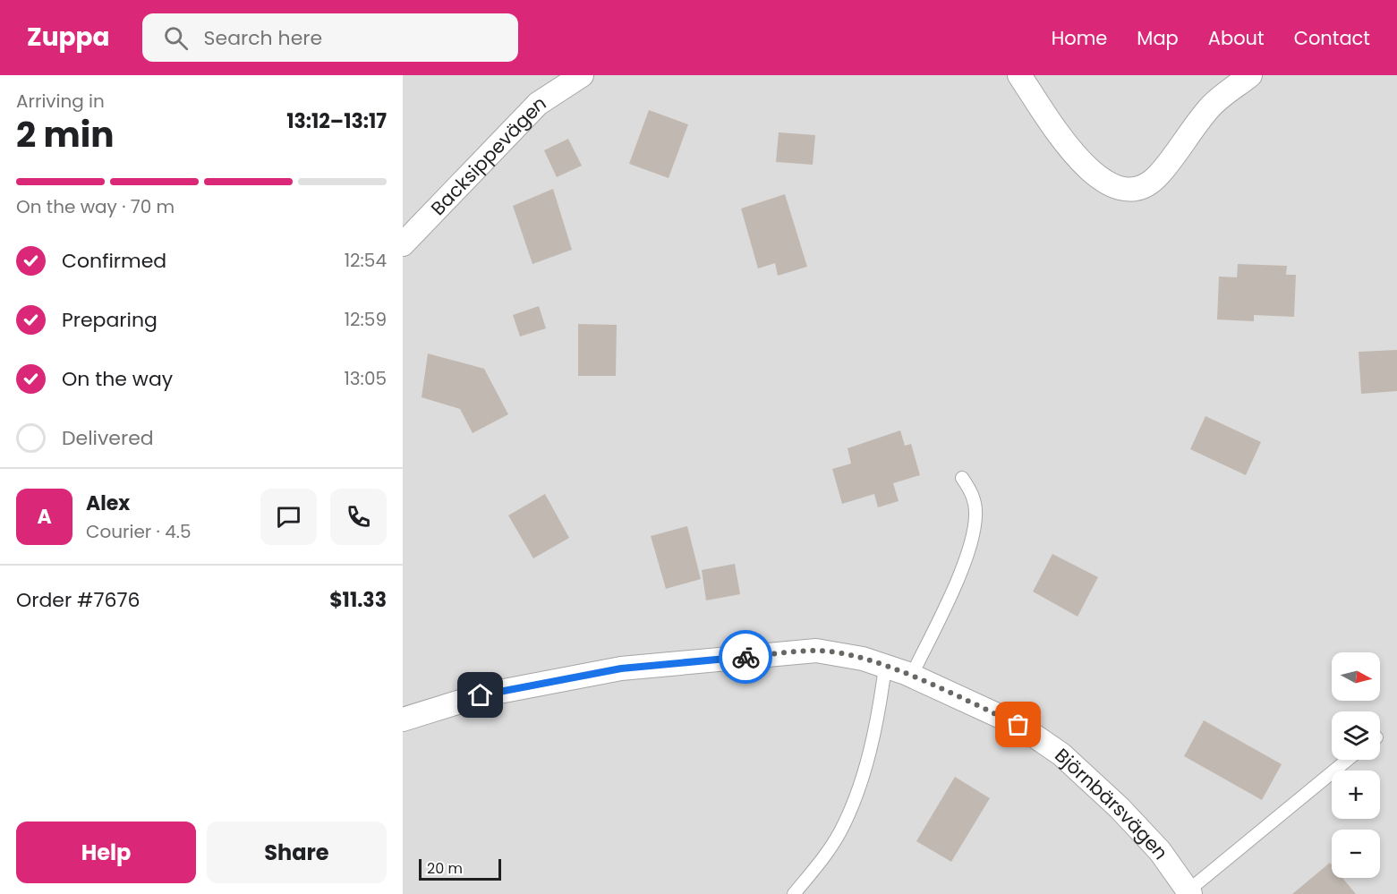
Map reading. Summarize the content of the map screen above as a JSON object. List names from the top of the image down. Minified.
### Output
{"streets":{"street":["Backsippevägen","Björnbärsvägen"]},"scale_bar":"20 m","north":"right","page":{"header":"Zuppa","search":"Search here","nav":["Home","Map","About","Contact"],"heading":["2 min","Arriving in","13:12–13:17"],"panel":["Alex","Courier · 4.5","Order #7676","$11.33"],"bar":"On the way · 70 m","list":[["Confirmed","12:54"],["Preparing","12:59"],["On the way","13:05"],"Delivered"],"round":"A","map_buttons":["+","−"],"buttons":["Help","Share"],"scale":"20 m"}}
